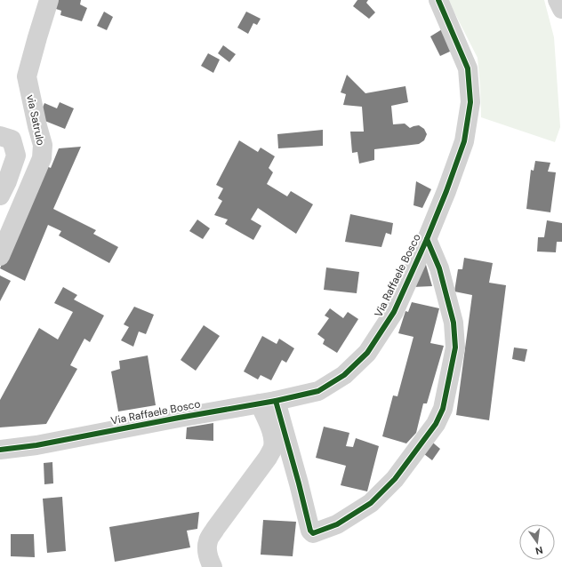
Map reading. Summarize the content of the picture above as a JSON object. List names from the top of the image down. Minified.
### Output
{"streets":{"street":["via Satrulo","Via Raffaele Bosco"]},"north":"bottom"}
